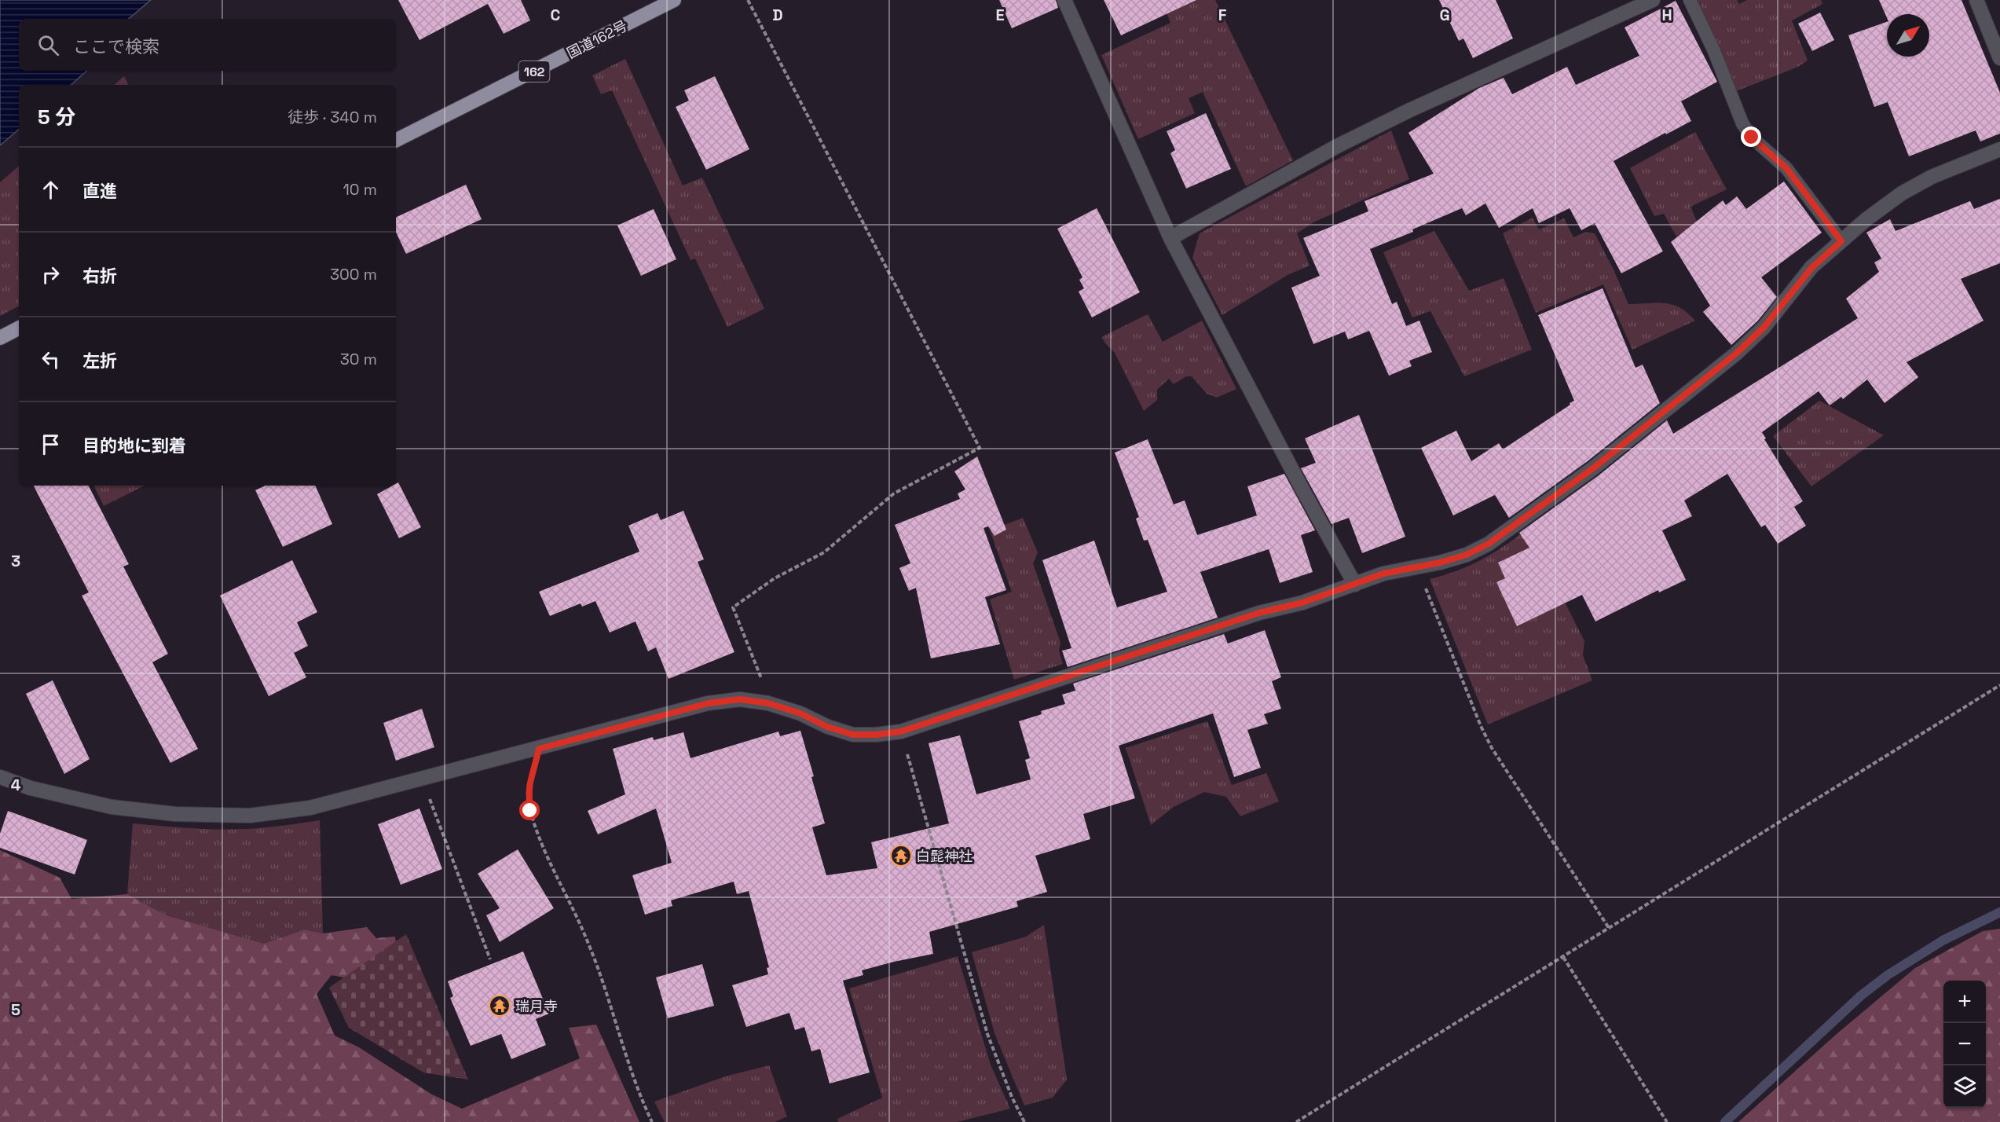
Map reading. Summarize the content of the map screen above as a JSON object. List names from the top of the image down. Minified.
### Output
{"streets":{"highway":["国道162号","162"]},"places":{"temple":["白髭神社","瑞月寺"]},"north":"top right","page":{"search":"ここで検索","heading":["5 分","徒歩 · 340 m"],"list":[["直進","10 m"],["右折","300 m"],["左折","30 m"],"目的地に到着"],"map_buttons":["+","−"]},"grid":{"columns":["C","D","E","F","G","H"],"rows":["3","4","5"]}}
